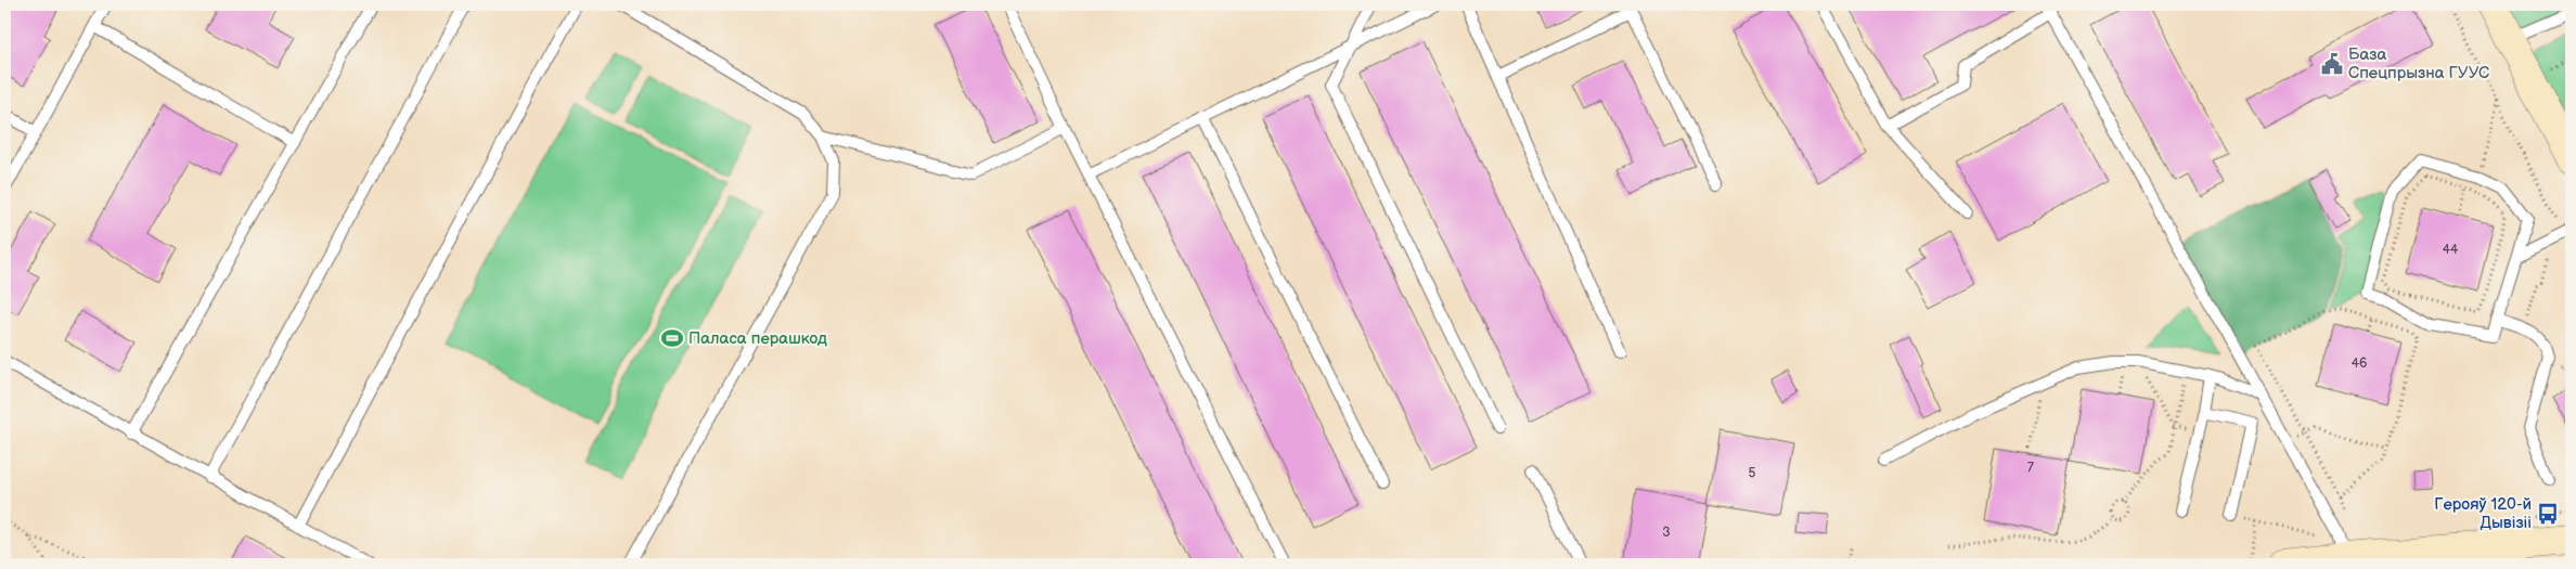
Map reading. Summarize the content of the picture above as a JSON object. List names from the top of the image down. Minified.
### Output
{"places":{"public building":["База Спецпрызна ГУУС"],"sports":["Паласа перашкод"],"bus stop":["Герояў 120-й Дывізіі"]},"house_numbers":["44","46","7","5","3"]}
